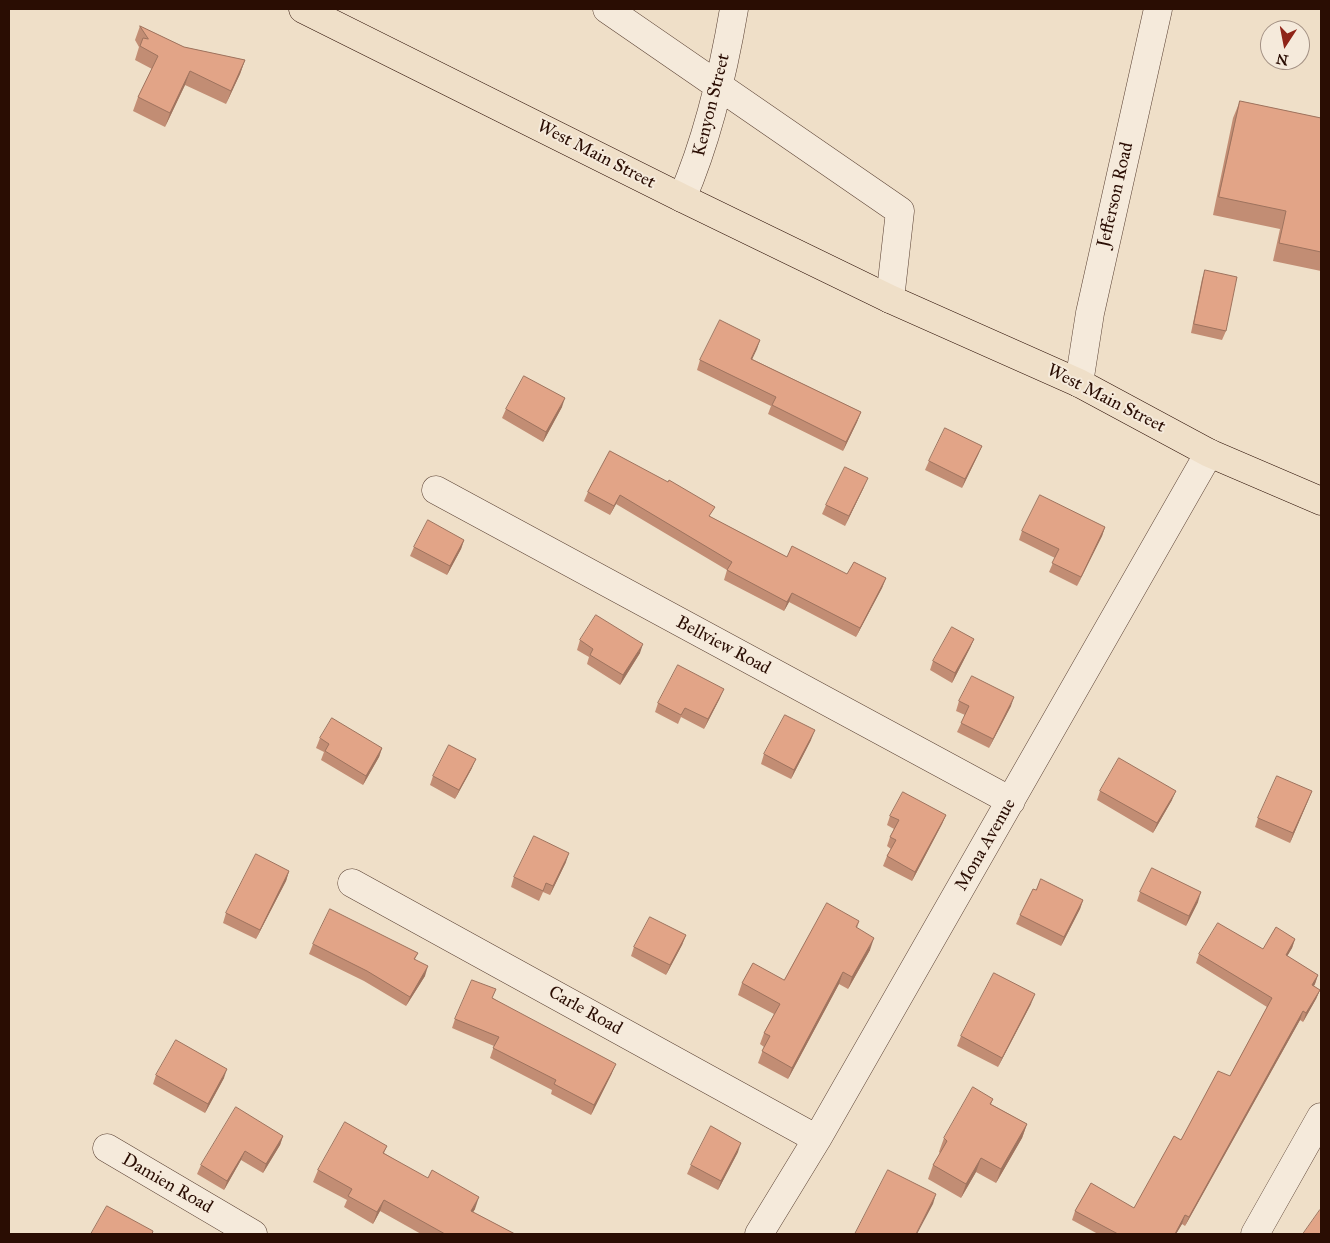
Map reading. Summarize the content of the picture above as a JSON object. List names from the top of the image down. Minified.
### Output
{"streets":{"main road":["West Main Street"],"street":["Kenyon Street","Jefferson Road","Bellview Road","Mona Avenue","Carle Road","Damien Road"]},"crossings":[["Kenyon Street","West Main Street"],["West Main Street","Jefferson Road"],["West Main Street","Mona Avenue"],["Bellview Road","Mona Avenue"],["Mona Avenue","Carle Road"]],"north":"bottom"}
